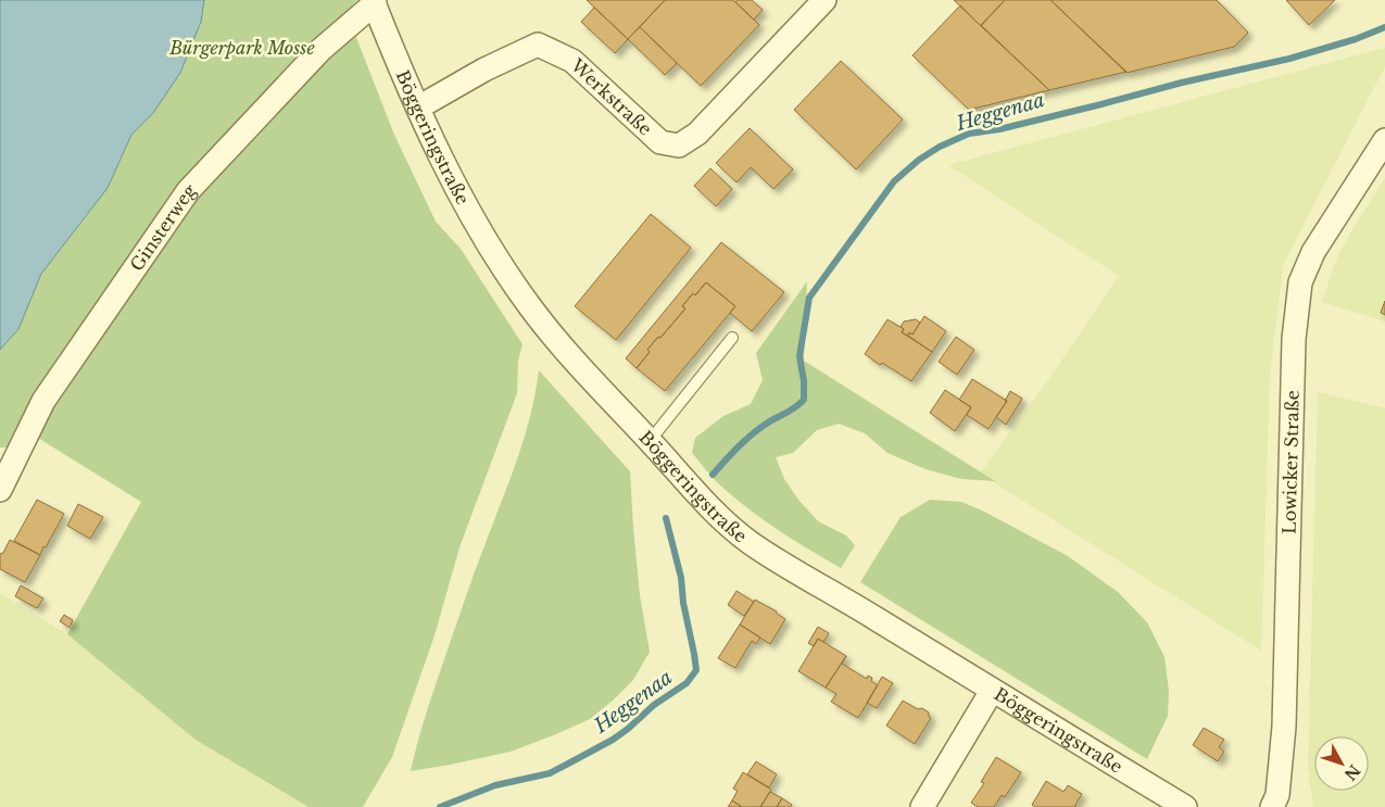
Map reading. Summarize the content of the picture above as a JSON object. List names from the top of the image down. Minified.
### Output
{"streets":{"street":["Werkstraße","Böggeringstraße","Ginsterweg","Lowicker Straße"]},"crossings":[["Werkstraße","Böggeringstraße"],["Böggeringstraße","Ginsterweg"]],"water":["Heggenaa"],"parks":["Bürgerpark Mosse"],"north":"bottom right"}
